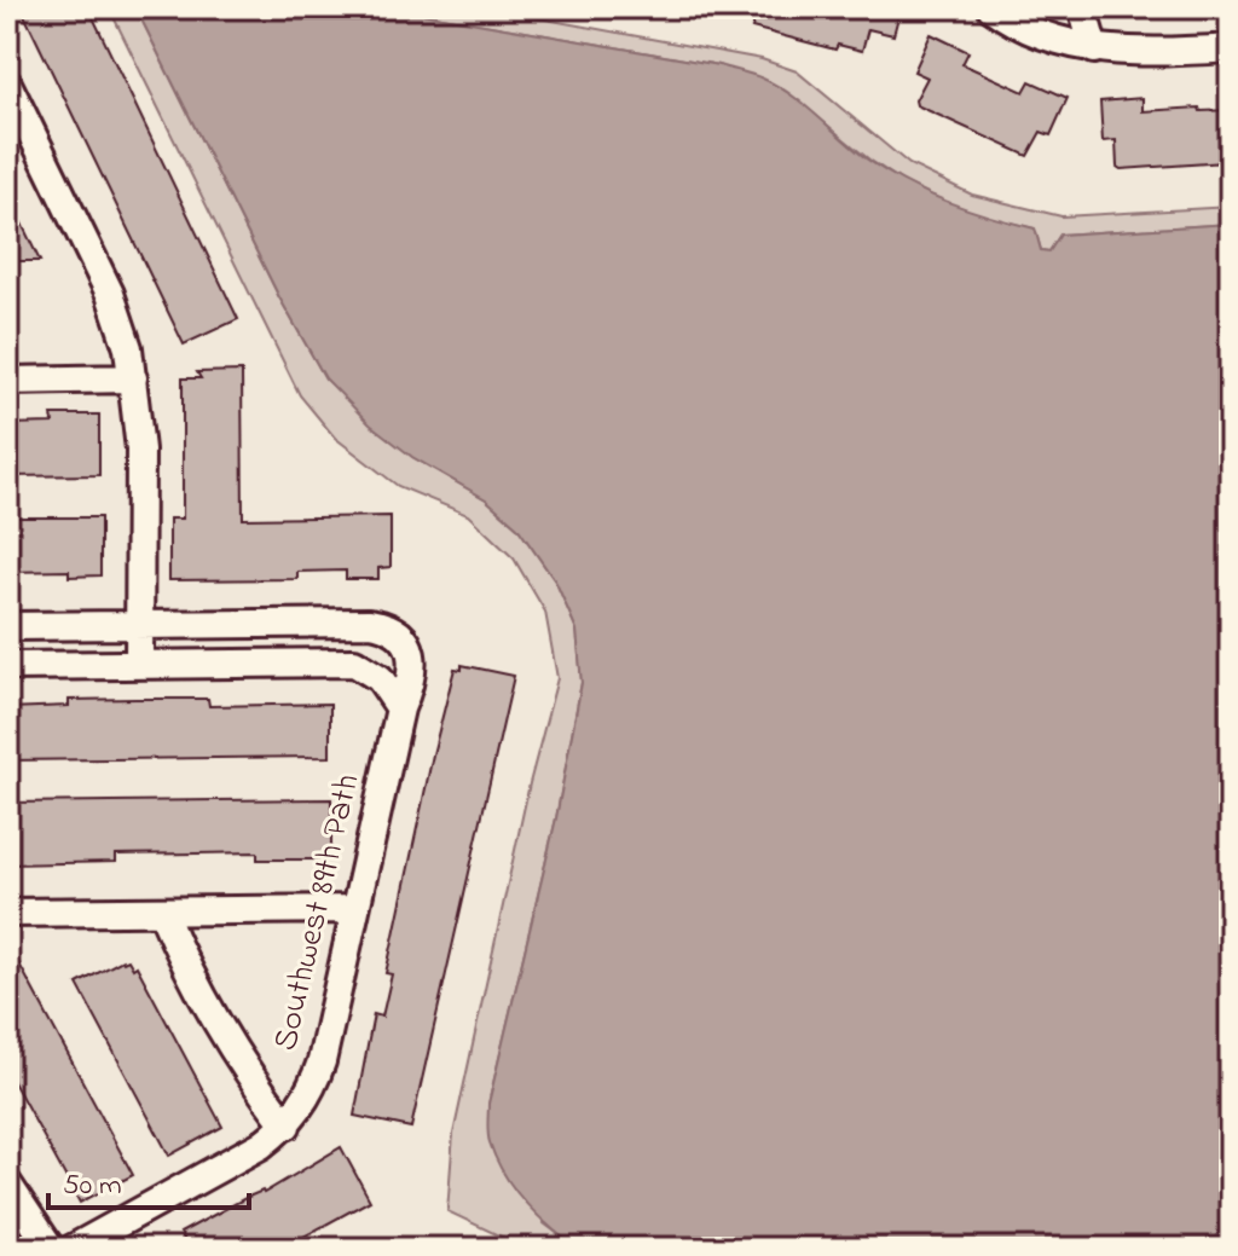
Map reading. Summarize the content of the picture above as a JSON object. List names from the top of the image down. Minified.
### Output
{"streets":{"street":["Southwest 89th Path"]},"scale_bar":"50 m"}
